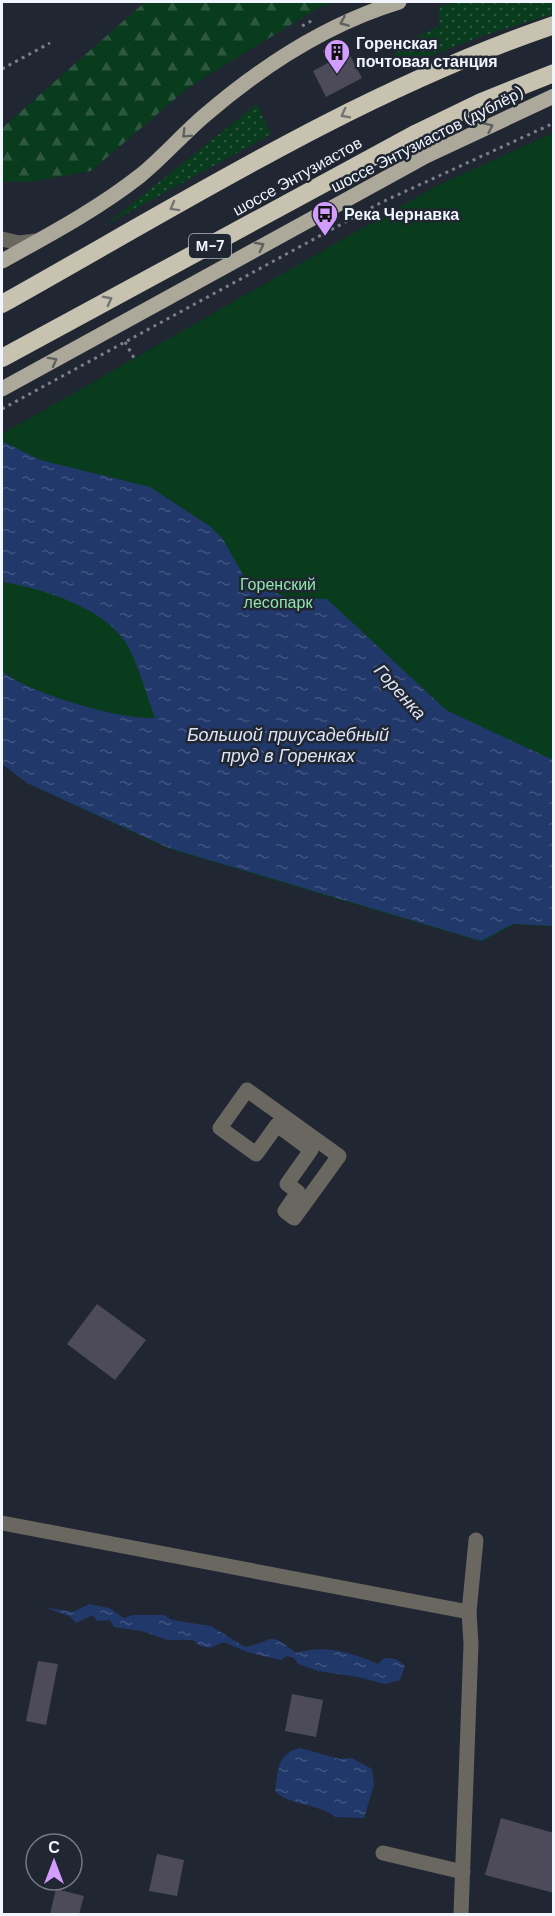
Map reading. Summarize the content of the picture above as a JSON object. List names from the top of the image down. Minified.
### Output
{"streets":{"highway":["шоссе Энтузиастов","М-7"],"main road":["шоссе Энтузиастов (дублёр)"]},"water":["Горенка","Большой приусадебный пруд в Горенках"],"parks":["Горенский лесопарк"],"places":{"building":["Горенская почтовая станция"],"bus stop":["Река Чернавка"]},"north":"top"}
